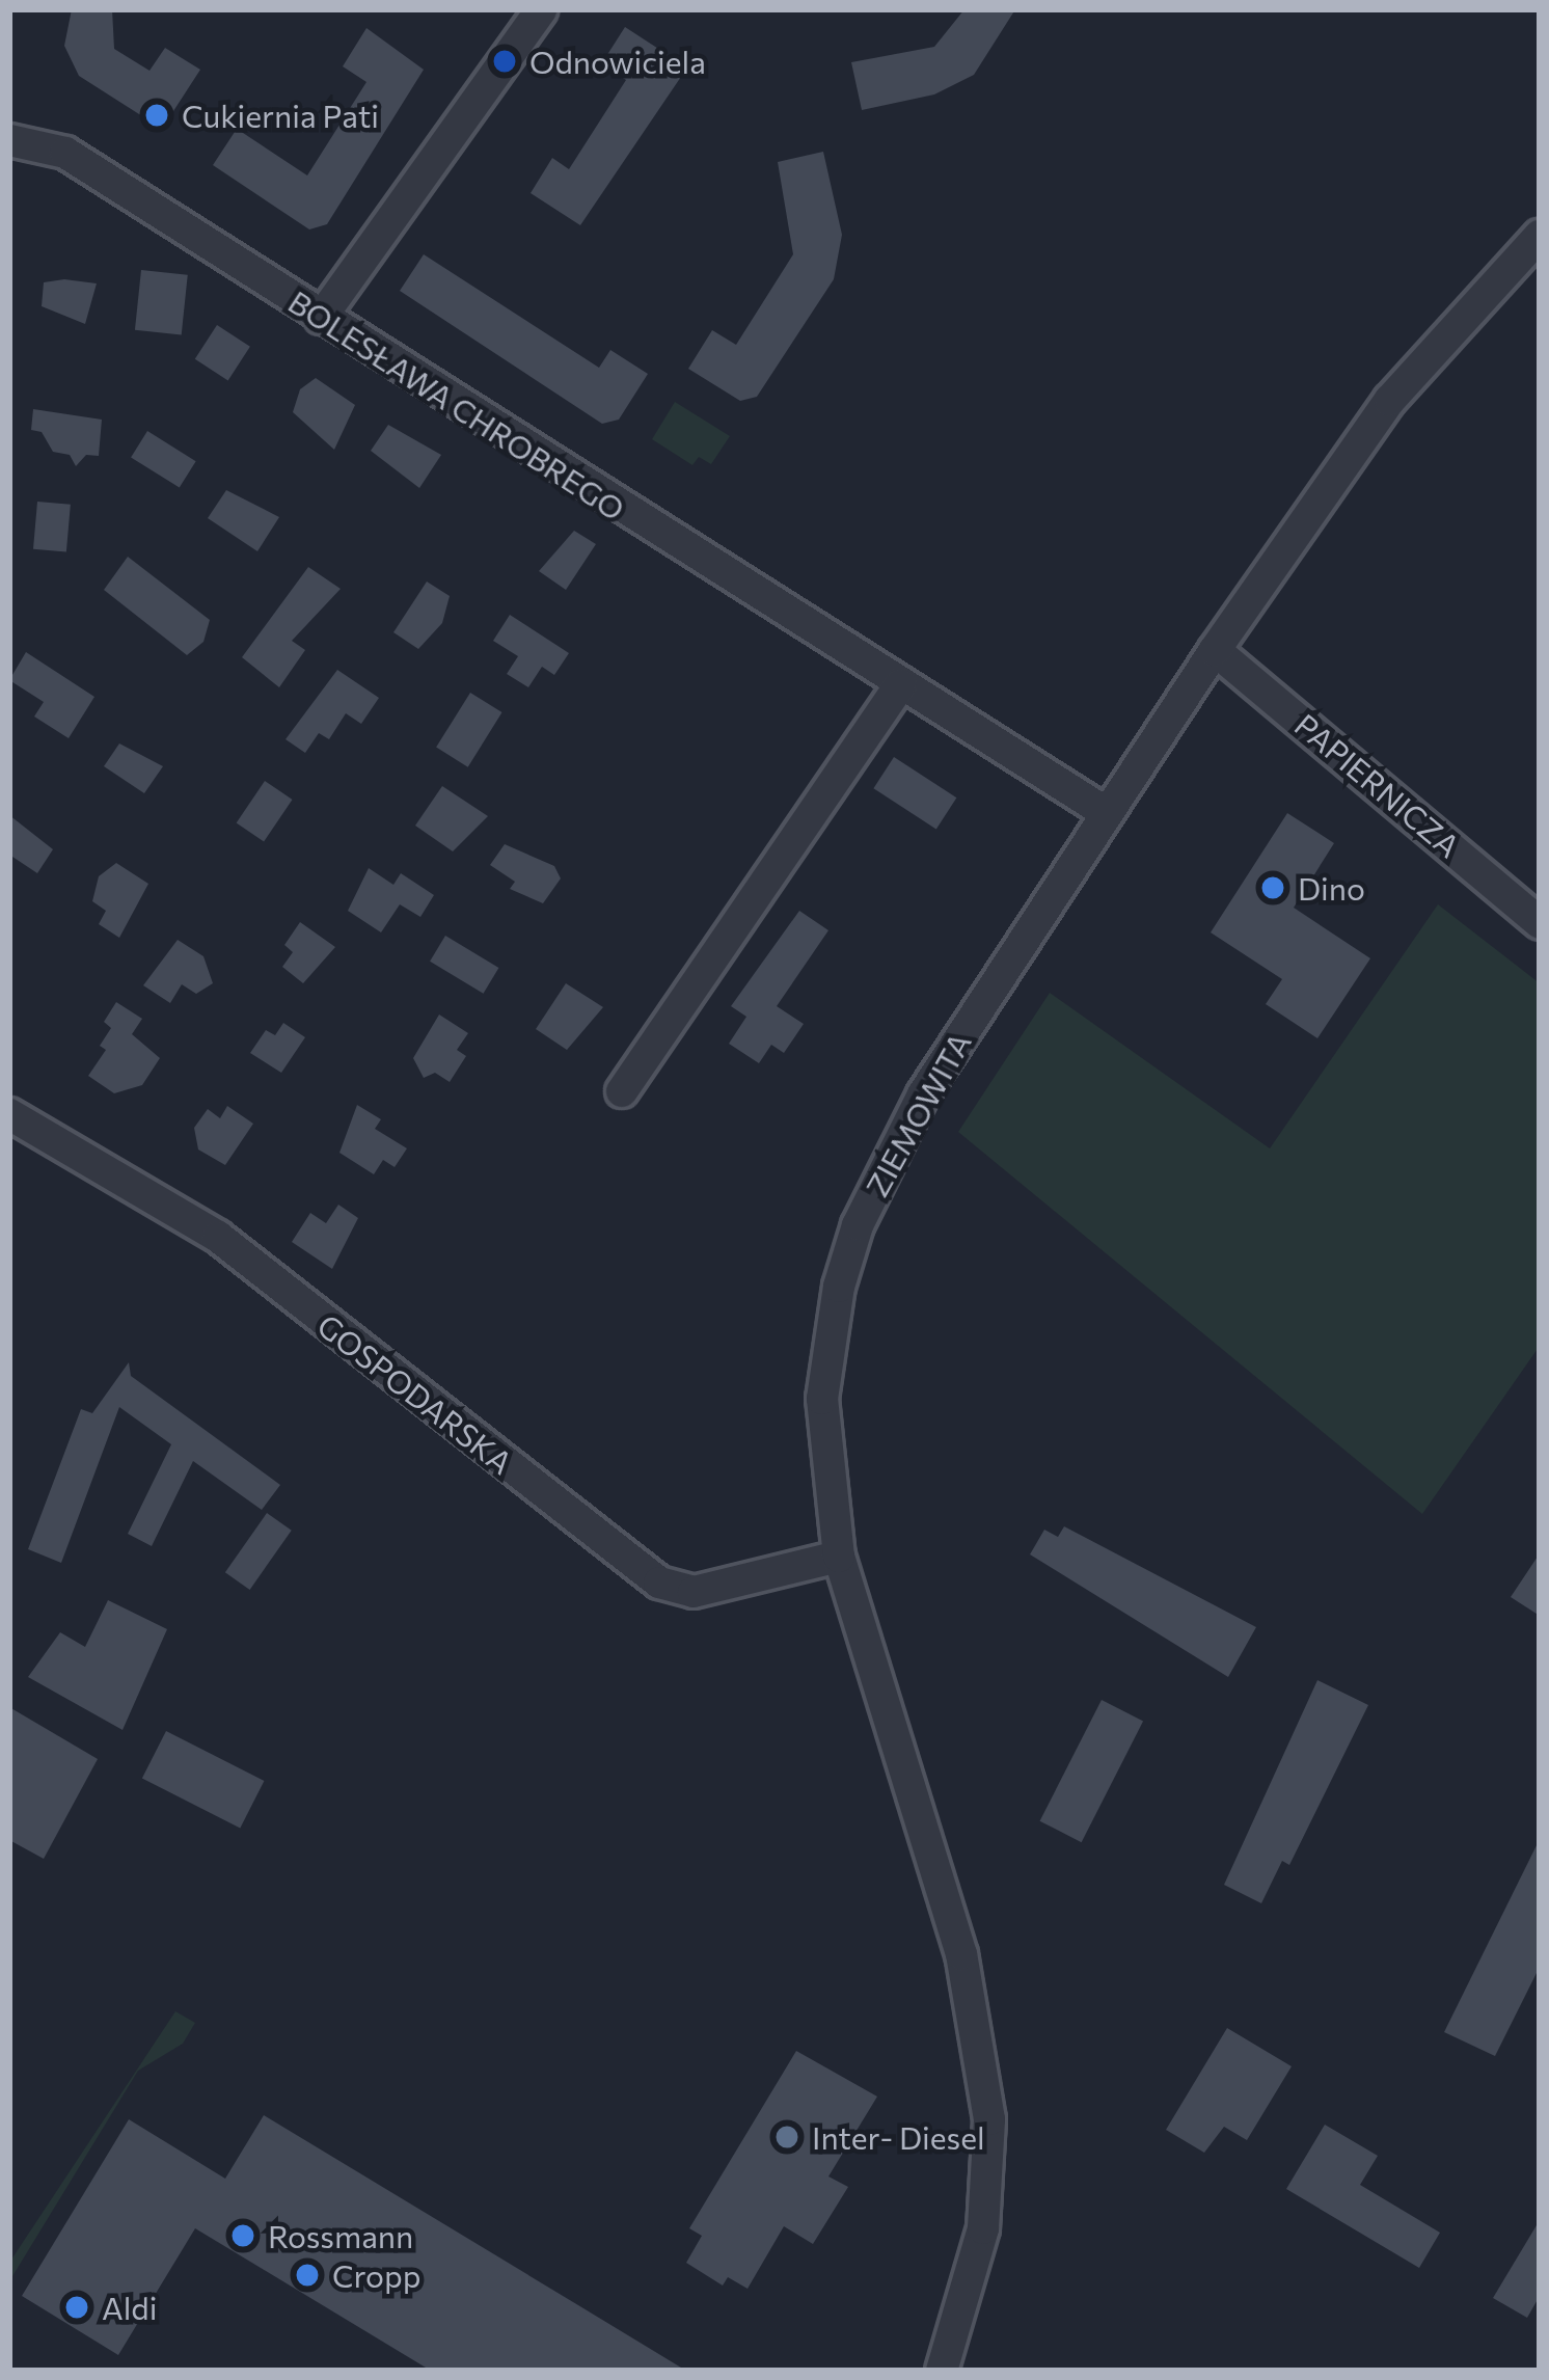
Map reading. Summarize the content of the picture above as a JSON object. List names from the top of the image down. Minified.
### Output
{"streets":{"street":["BOLESŁAWA CHROBREGO","PAPIERNICZA","ZIEMOWITA","GOSPODARSKA"]},"crossings":[["BOLESŁAWA CHROBREGO","ZIEMOWITA"],["PAPIERNICZA","ZIEMOWITA"],["ZIEMOWITA","GOSPODARSKA"]],"places":["Odnowiciela","Cukiernia Pati","Dino","Inter- Diesel","Rossmann","Cropp","Aldi"]}
